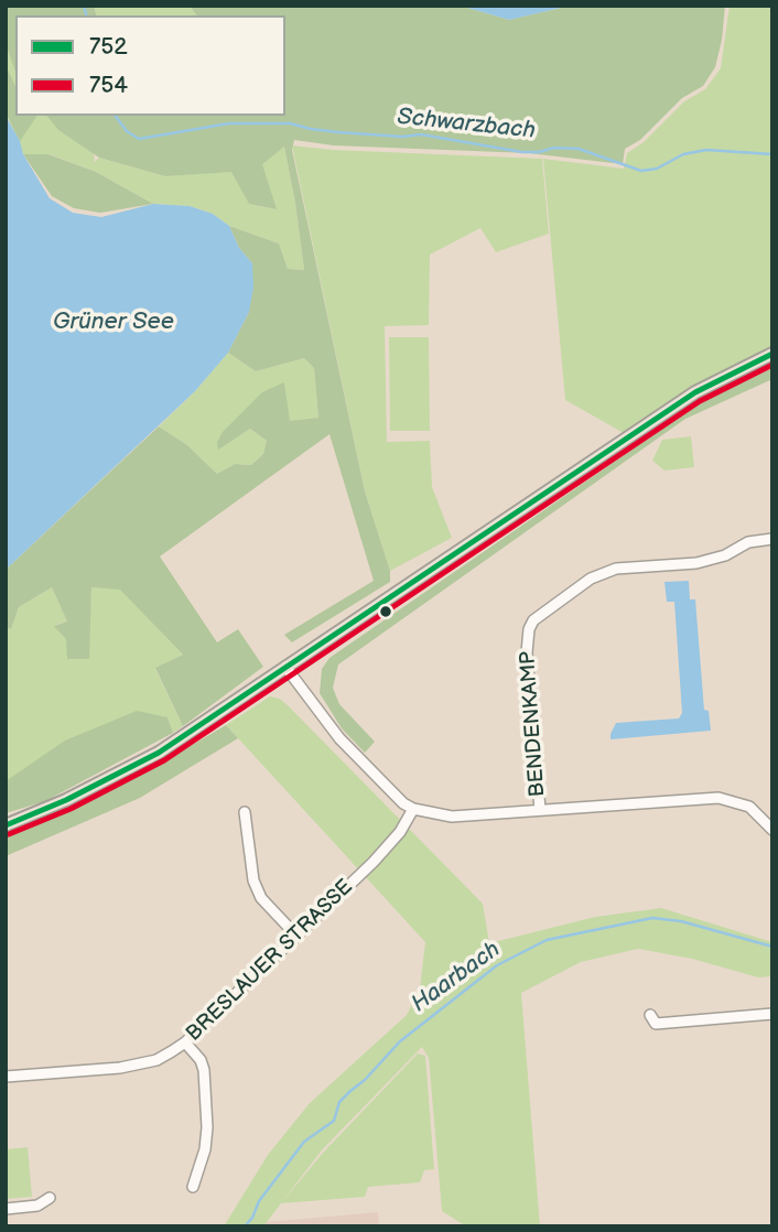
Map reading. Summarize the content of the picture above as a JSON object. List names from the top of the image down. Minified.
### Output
{"streets":{"street":["BENDENKAMP","BRESLAUER STRASSE"]},"water":["Schwarzbach","Grüner See","Haarbach"],"lines":["transit line 752","transit line 754"],"legend":["752","754"]}
